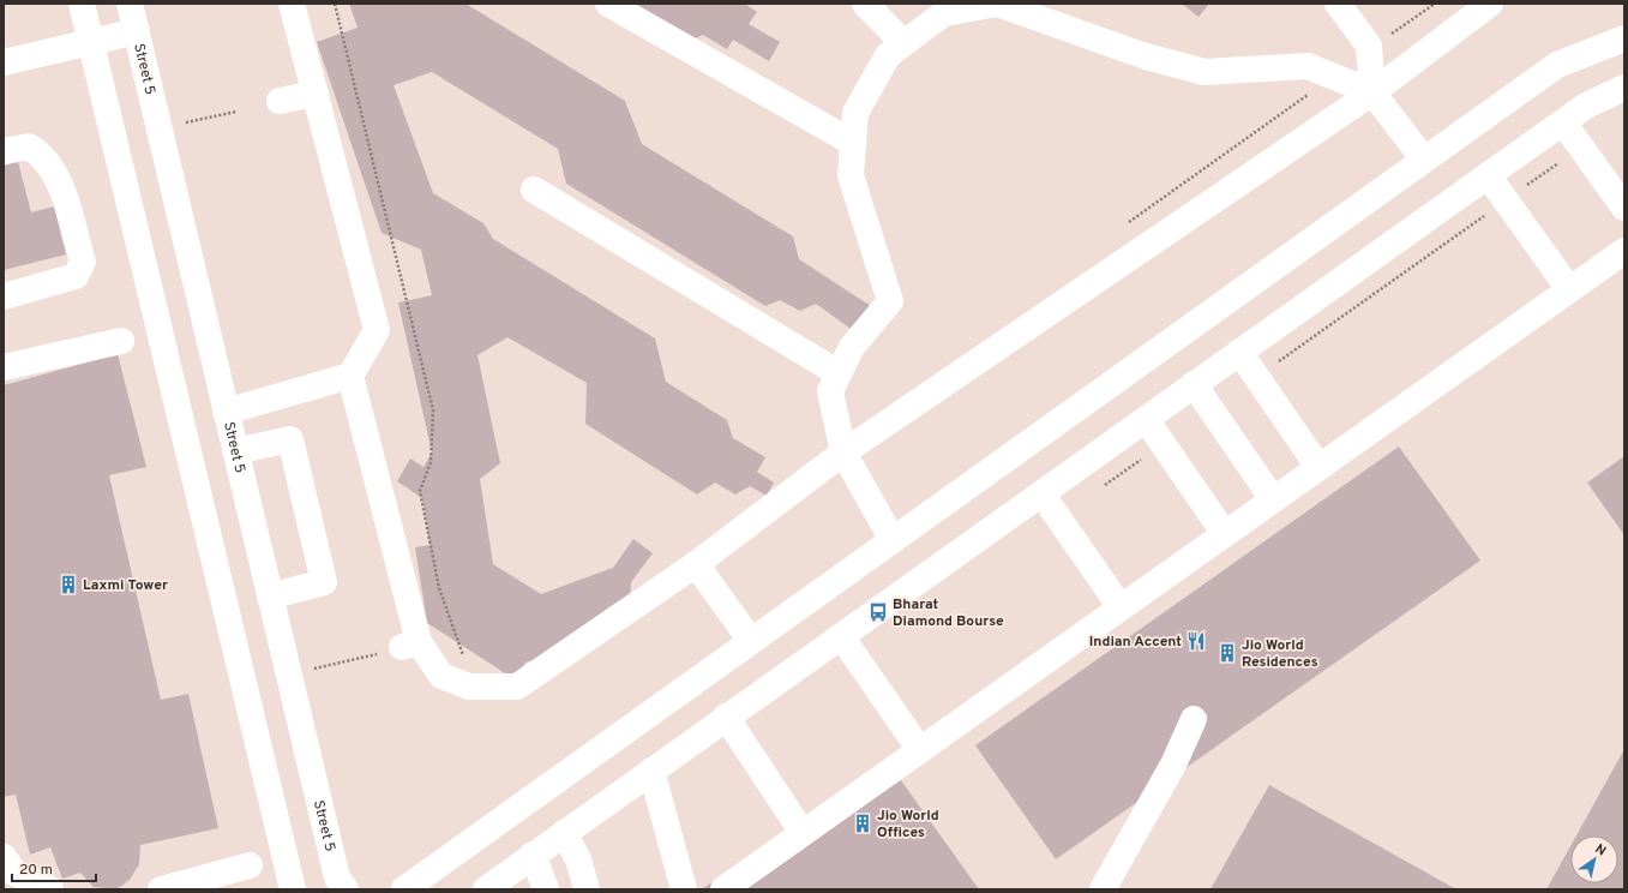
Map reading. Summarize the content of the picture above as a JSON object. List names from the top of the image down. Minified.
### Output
{"streets":{"main road":["Street 5"]},"places":{"building":["Laxmi Tower","Jio World Residences","Jio World Offices"],"bus stop":["Bharat Diamond Bourse"],"restaurant":["Indian Accent"]},"scale_bar":"20 m","north":"top right"}
